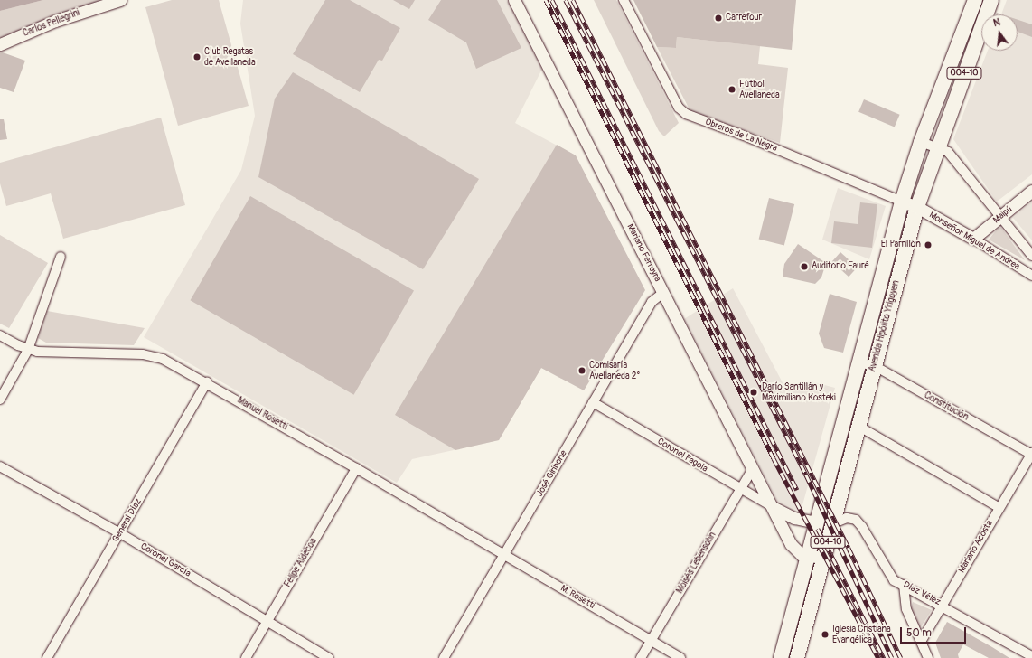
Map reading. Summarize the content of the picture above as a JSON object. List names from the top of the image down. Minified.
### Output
{"streets":{"main road":["004-10","Avenida Hipólito Yrigoyen"],"street":["Carlos Pellegrini","Obreros de La Negra","Maipú","Monseñor Miguel de Andrea","Mariano Ferreyra","Constitución","Manuel Rosetti","Coronel Pagola","José Giribone","General Díaz","Mariano Acosta","Coronel García","Felipe Aldecoa","Moisés Lebensohn","Díaz Vélez","M. Rosetti"]},"crossings":[["Obreros de La Negra","Monseñor Miguel de Andrea"],["Obreros de La Negra","Avenida Hipólito Yrigoyen"],["Maipú","Monseñor Miguel de Andrea"],["Monseñor Miguel de Andrea","Avenida Hipólito Yrigoyen"],["Mariano Ferreyra","Avenida Hipólito Yrigoyen"],["Mariano Ferreyra","Coronel Pagola"],["Mariano Ferreyra","José Giribone"],["Mariano Ferreyra","Moisés Lebensohn"],["Avenida Hipólito Yrigoyen","Constitución"],["Avenida Hipólito Yrigoyen","Díaz Vélez"],["Constitución","Mariano Acosta"],["Manuel Rosetti","José Giribone"],["Manuel Rosetti","General Díaz"],["Manuel Rosetti","Felipe Aldecoa"],["Manuel Rosetti","M. Rosetti"],["Coronel Pagola","José Giribone"],["Coronel Pagola","Moisés Lebensohn"],["José Giribone","M. Rosetti"],["General Díaz","Coronel García"],["Mariano Acosta","Díaz Vélez"],["Coronel García","Felipe Aldecoa"],["Moisés Lebensohn","M. Rosetti"]],"places":["Carrefour","Club Regatas de Avellaneda","Fútbol Avellaneda","El Parrillón","Auditorio Fauré","Comisaría Avellaneda 2°","Darío Santillán y Maximiliano Kosteki","Iglesia Cristiana Evangélica"],"scale_bar":"50 m","north":"top"}
